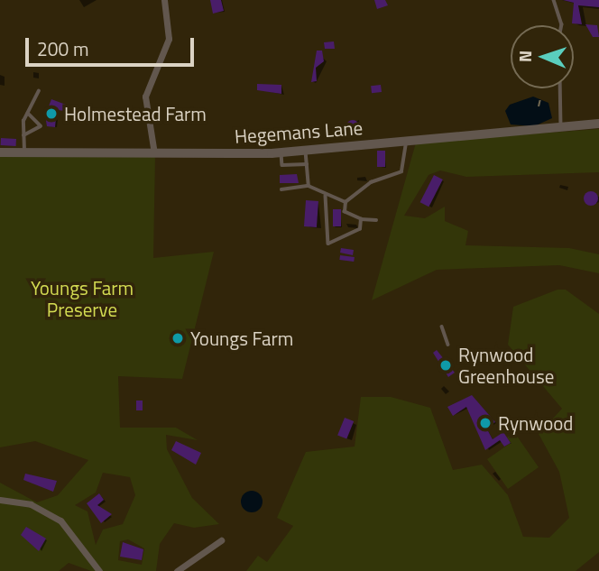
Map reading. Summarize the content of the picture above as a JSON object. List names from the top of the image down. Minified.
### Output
{"streets":{"street":["Hegemans Lane"]},"parks":["Youngs Farm Preserve"],"places":["Holmestead Farm","Youngs Farm","Rynwood Greenhouse","Rynwood"],"scale_bar":"200 m","north":"left"}
